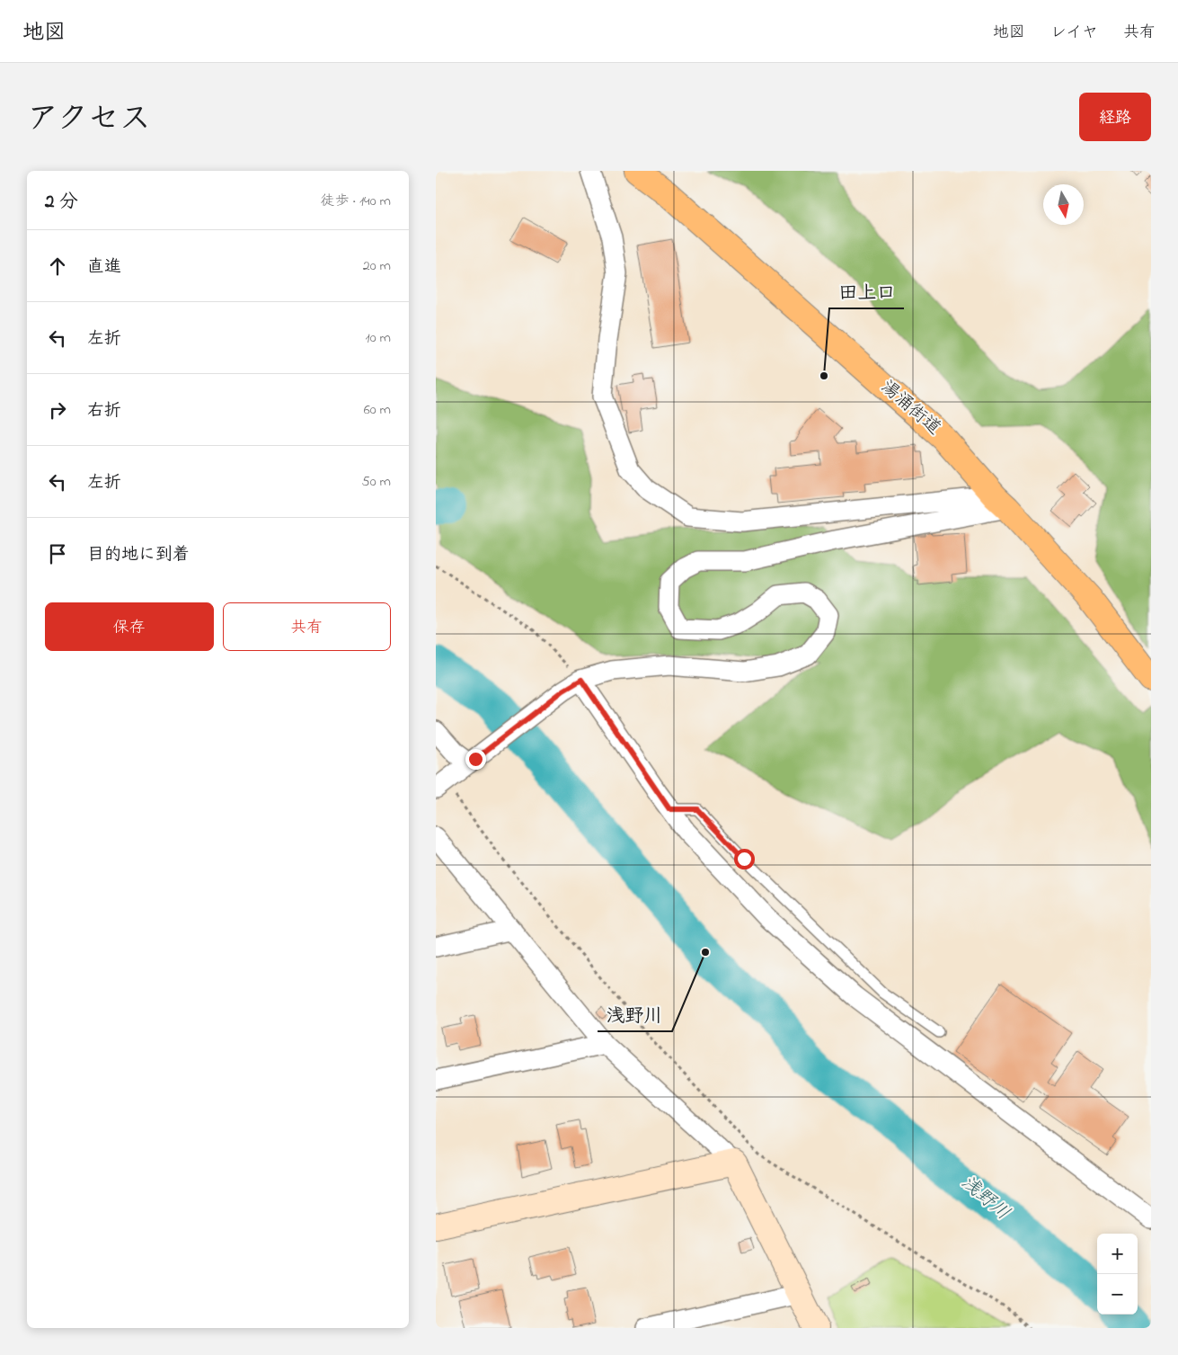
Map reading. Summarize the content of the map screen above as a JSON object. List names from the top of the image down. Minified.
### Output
{"streets":{"main road":["湯涌街道"]},"water":["浅野川"],"places":["田上口","浅野川"],"north":"bottom","page":{"header":"地図","nav":["地図","レイヤ","共有"],"title":"アクセス","buttons":["経路",["保存","共有"]],"heading":["2 分","徒歩 · 140 m"],"list":[["直進","20 m"],["左折","10 m"],["右折","60 m"],["左折","50 m"],"目的地に到着"],"map_buttons":["+","−"]}}
